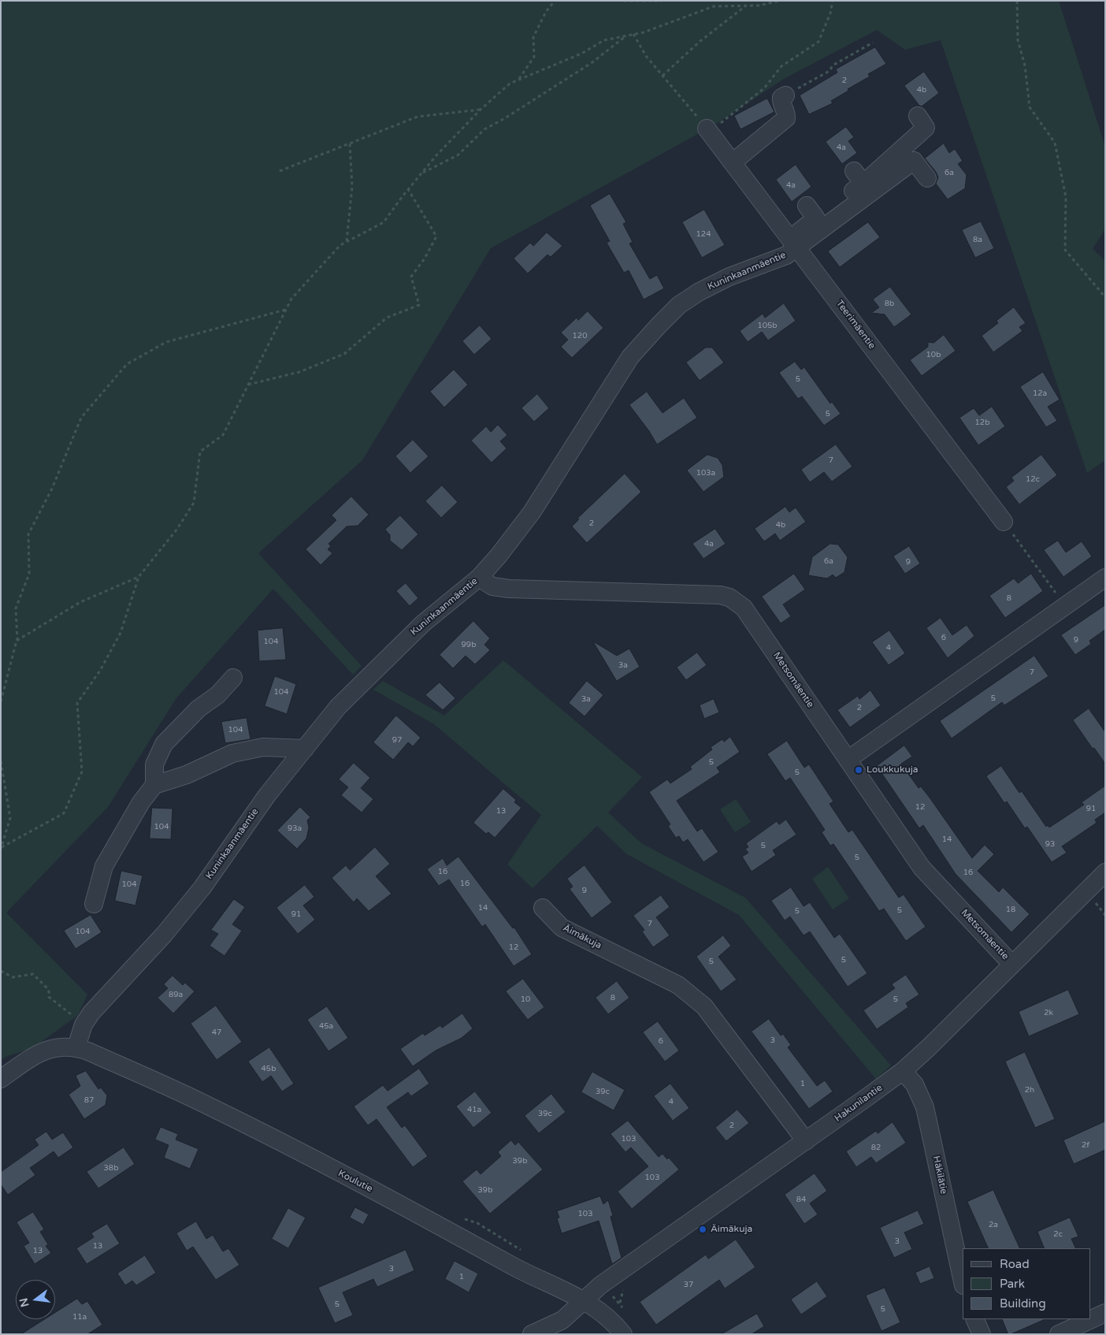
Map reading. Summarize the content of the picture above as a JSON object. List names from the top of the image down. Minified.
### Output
{"streets":{"street":["Kuninkaanmäentie","Teerimäentie","Metsomäentie","Äimäkuja","Hakunilantie","Häkilätie","Koulutie"]},"crossings":[["Kuninkaanmäentie","Teerimäentie"],["Kuninkaanmäentie","Metsomäentie"],["Kuninkaanmäentie","Koulutie"],["Metsomäentie","Hakunilantie"],["Äimäkuja","Hakunilantie"],["Hakunilantie","Häkilätie"],["Hakunilantie","Koulutie"]],"places":["Loukkukuja","Äimäkuja"],"house_numbers":["2","4b","4a","6a","4a","124","8a","8b","105b","120","10b","5","12a","5","12b","7","103a","12c","2","4b","4a","6a","9","8","6","9","104","99b","4","3a","7","104","5","3a","2","104","97","5","5","12","91","13","104","93a","14","93","5","5","16","16","16","104","9","14","18","5","5","91","7","104","12","5","5","89a","8","10","5","2k","45a","47","3","6","45b","1","2h","39c","87","4","41a","39c","2","103","2f","82","39b","38b","103","39b","84","103","2a","2c","3","13","13","3","1","37","5","5","11a"],"legend":["Road","Park","Building"],"north":"left"}
